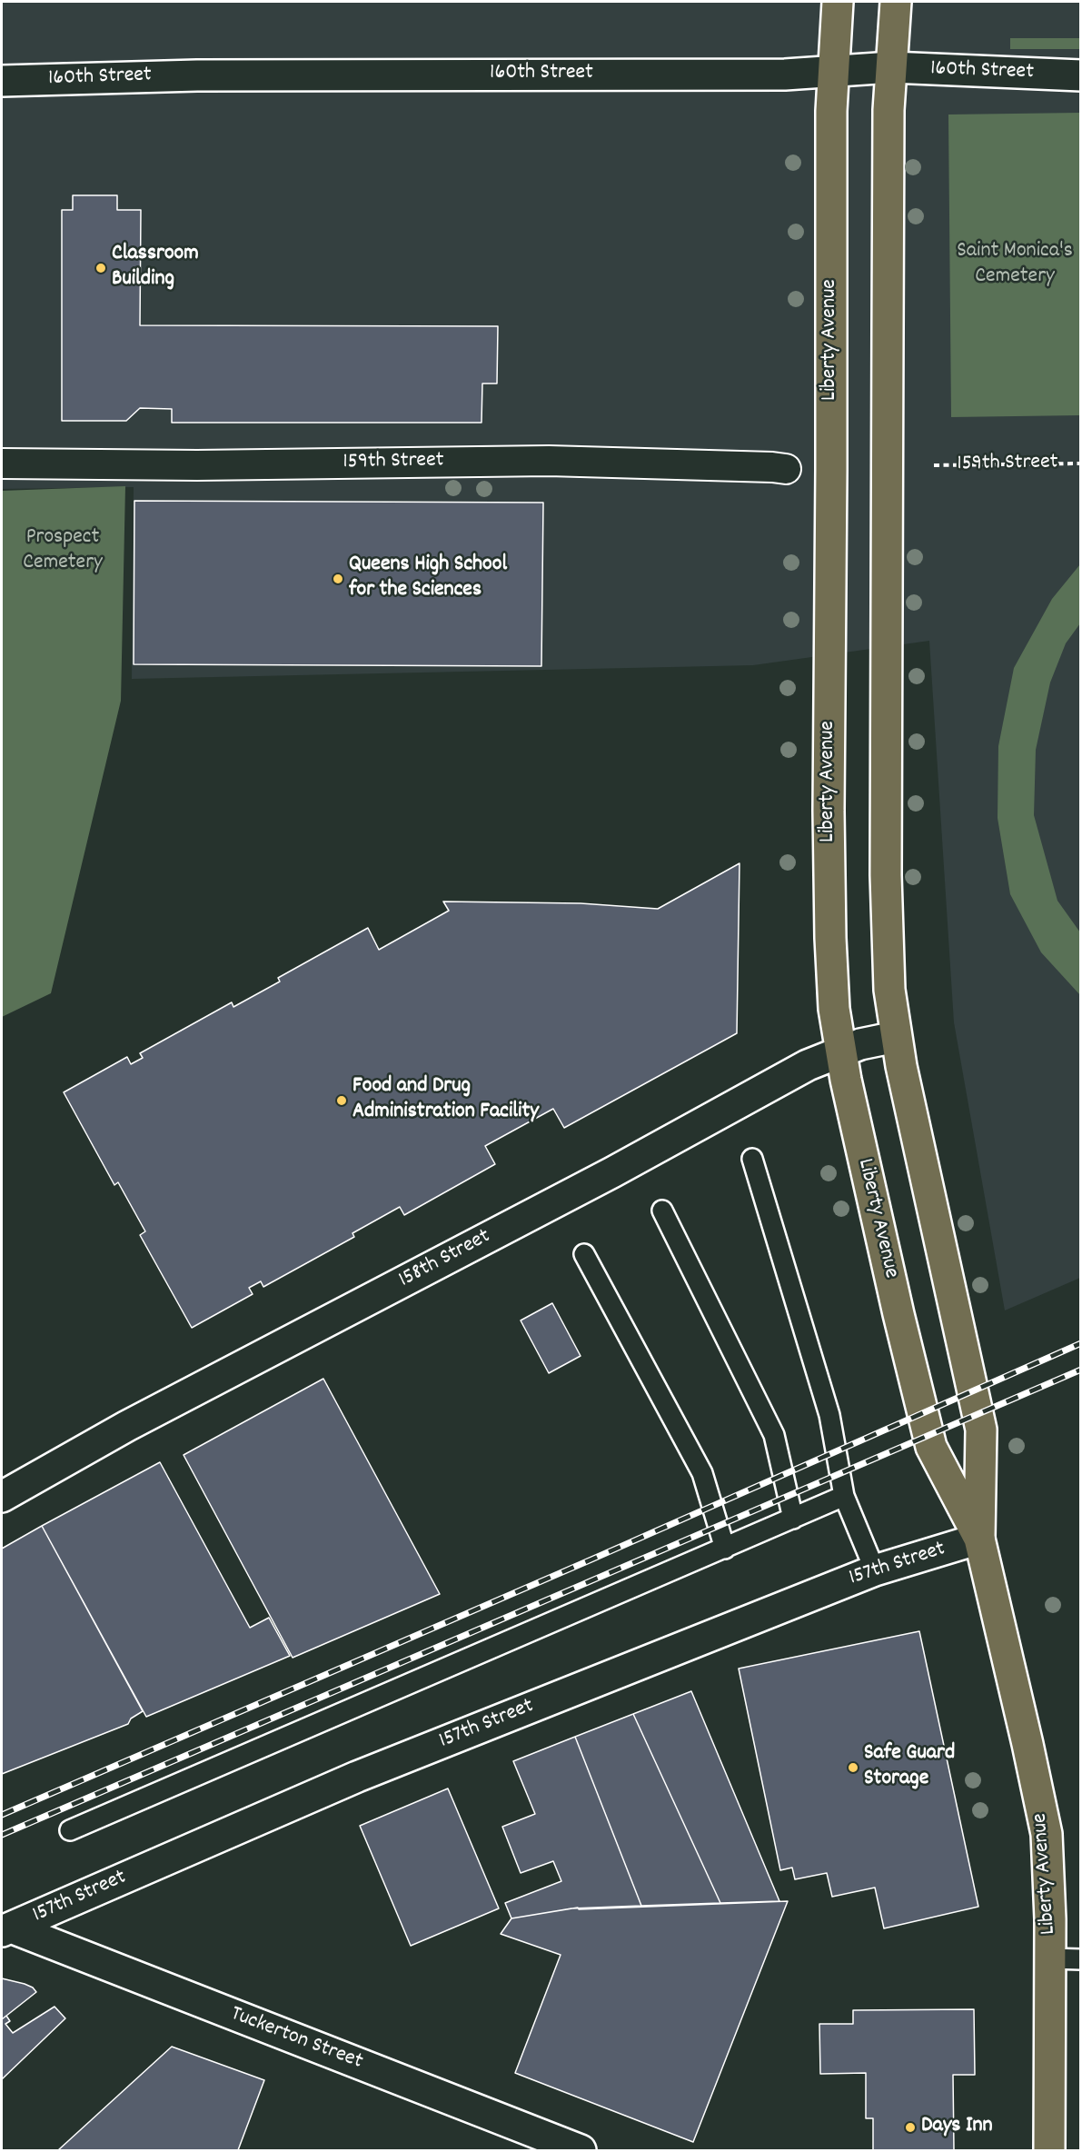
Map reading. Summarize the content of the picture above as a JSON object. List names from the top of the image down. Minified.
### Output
{"streets":{"main road":["Liberty Avenue"],"street":["160th Street","159th Street","158th Street","157th Street","Tuckerton Street"]},"crossings":[["160th Street","Liberty Avenue"],["Liberty Avenue","158th Street"],["Liberty Avenue","157th Street"],["157th Street","Tuckerton Street"]],"parks":["Saint Monica's Cemetery","Prospect Cemetery"],"places":["Classroom Building","Queens High School for the Sciences","Food and Drug Administration Facility","Safe Guard Storage","Days Inn"]}
